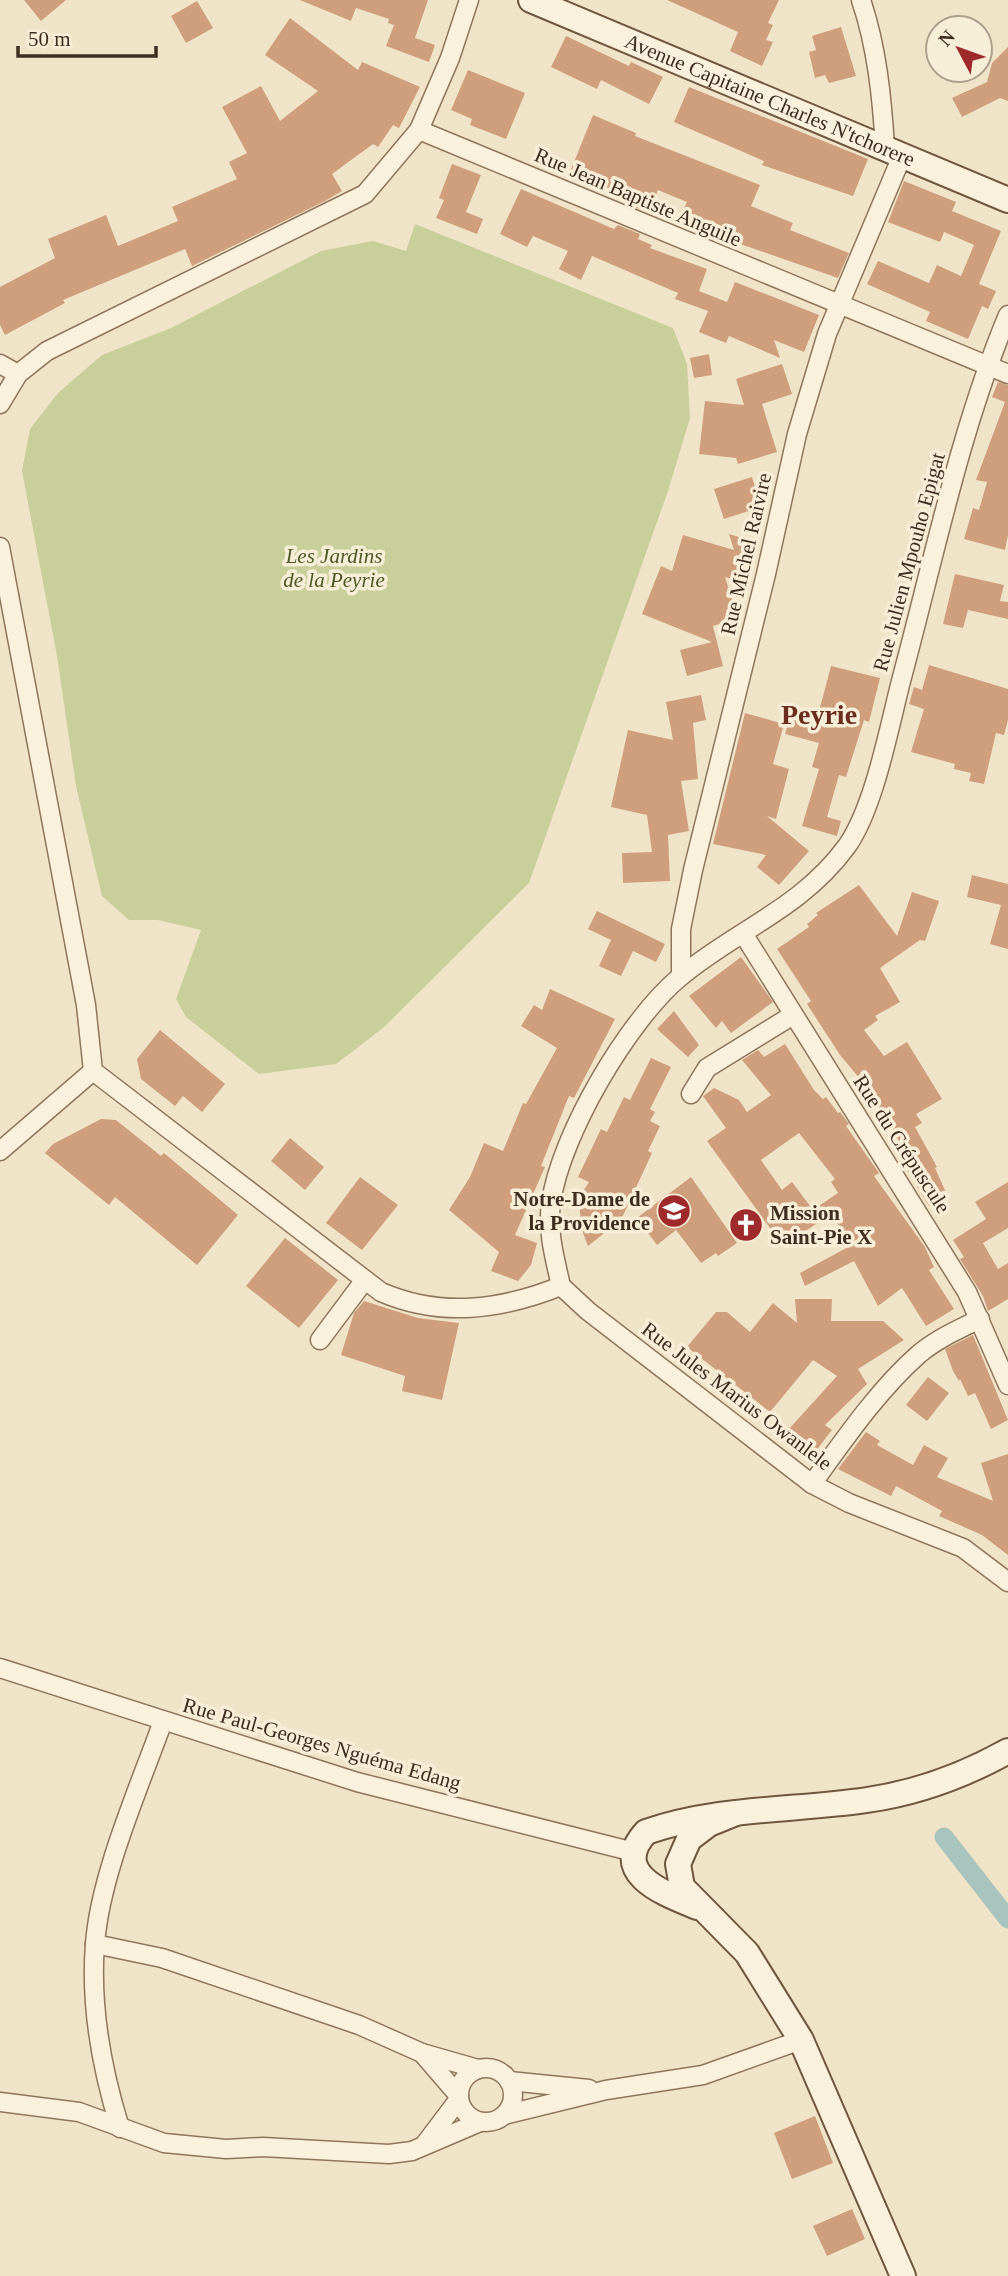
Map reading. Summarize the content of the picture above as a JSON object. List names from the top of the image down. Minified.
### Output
{"streets":{"main road":["Avenue Capitaine Charles N'tchorere"],"street":["Rue Jean Baptiste Anguile","Rue Michel Raivire","Rue Julien Mpouho Epigat","Rue du Crépuscule","Rue Jules Marius Owanlele","Rue Paul-Georges Nguéma Edang"]},"crossings":[["Avenue Capitaine Charles N'tchorere","Rue Michel Raivire"],["Rue Jean Baptiste Anguile","Rue Michel Raivire"],["Rue Jean Baptiste Anguile","Rue Julien Mpouho Epigat"],["Rue Michel Raivire","Rue Julien Mpouho Epigat"],["Rue Julien Mpouho Epigat","Rue du Crépuscule"],["Rue Julien Mpouho Epigat","Rue Jules Marius Owanlele"]],"districts":["Peyrie"],"parks":["Les Jardins de la Peyrie"],"places":{"school or university":["Notre-Dame de la Providence"],"church":["Mission Saint-Pie X"]},"scale_bar":"50 m","north":"top left"}
